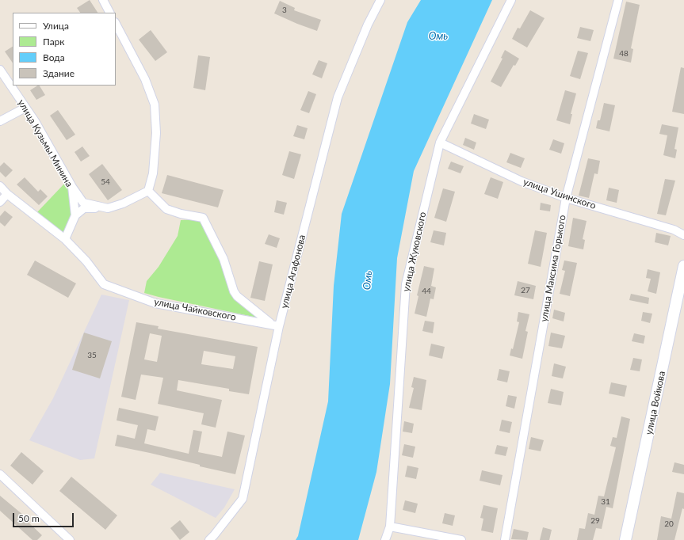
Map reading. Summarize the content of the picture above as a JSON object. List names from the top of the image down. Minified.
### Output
{"streets":{"main road":["улица Войкова"],"street":["улица Кузьмы Минина","улица Ушинского","улица Жуковского","улица Максима Горького","улица Агафонова","улица Чайковского"]},"crossings":[["улица Кузьмы Минина","улица Чайковского"],["улица Ушинского","улица Жуковского"],["улица Ушинского","улица Максима Горького"],["улица Агафонова","улица Чайковского"]],"water":["Омь"],"house_numbers":["3","48","54","27","44","35","31","29","20"],"legend":["Улица","Парк","Вода","Здание"],"scale_bar":"50 m"}
